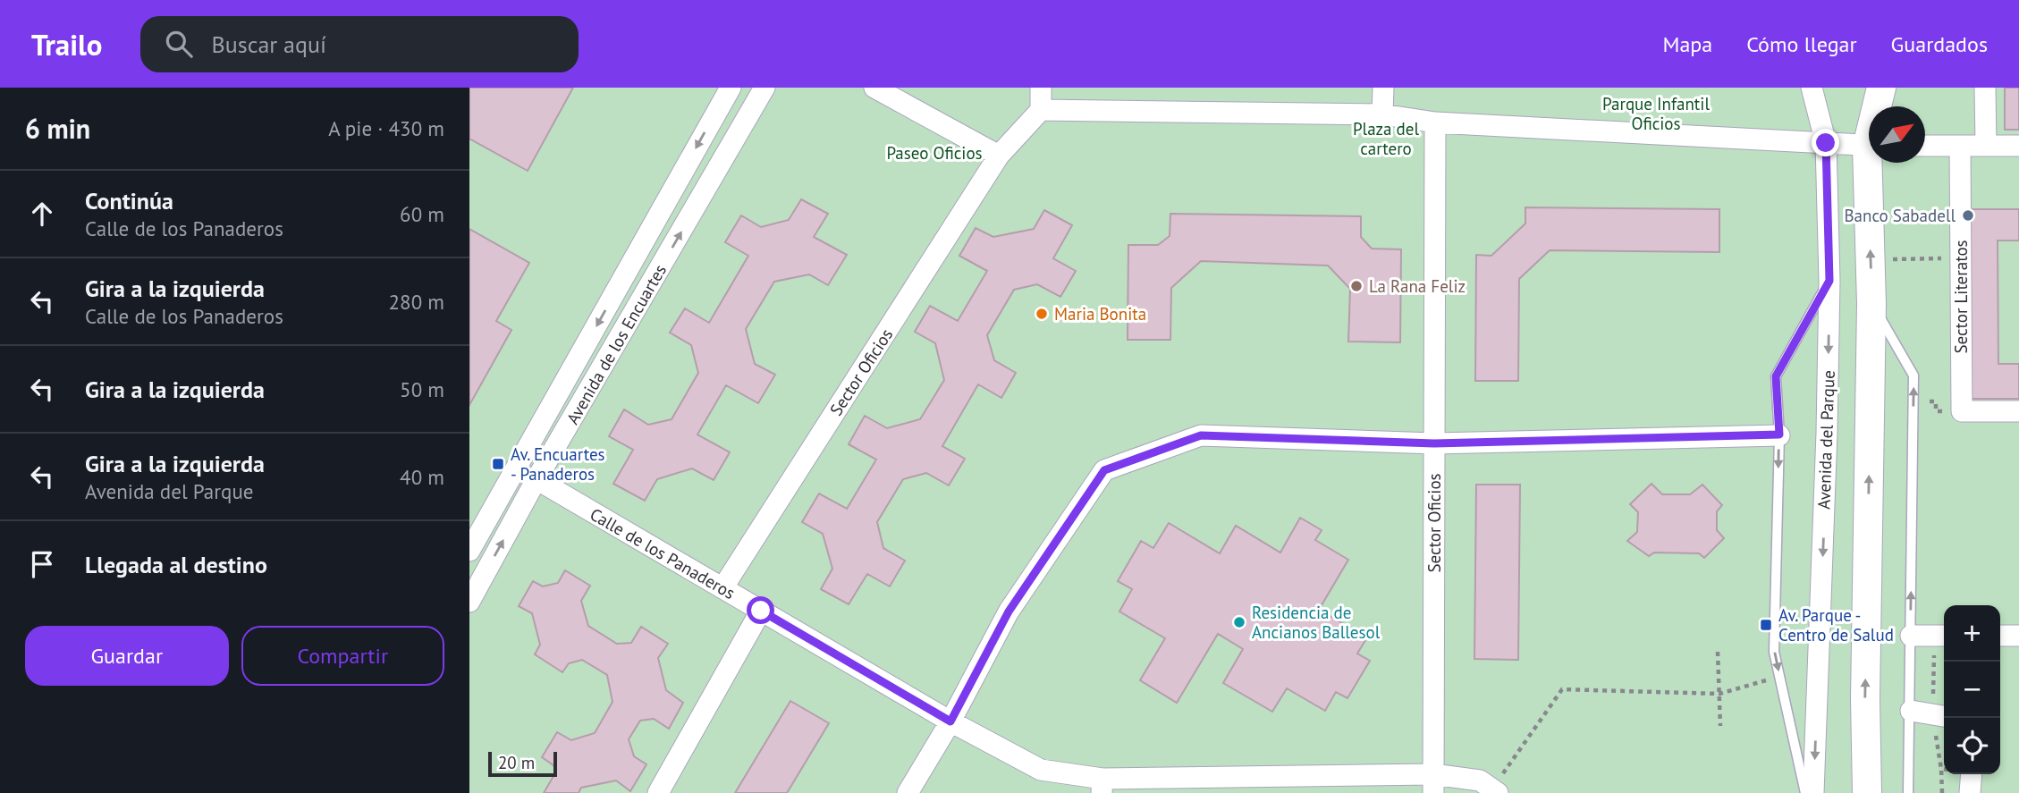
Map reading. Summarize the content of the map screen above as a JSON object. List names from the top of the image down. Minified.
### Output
{"streets":{"street":["Sector Literatos","Avenida de los Encuartes","Sector Oficios","Avenida del Parque","Calle de los Panaderos"]},"crossings":[["Avenida de los Encuartes","Calle de los Panaderos"],["Sector Oficios","Calle de los Panaderos"]],"parks":["Parque Infantil Oficios","Plaza del cartero","Paseo Oficios"],"places":{"other":["Banco Sabadell","La Rana Feliz","Maria Bonita","Residencia de Ancianos Ballesol"],"transit":["Av. Encuartes - Panaderos","Av. Parque - Centro de Salud"]},"scale_bar":"20 m","north":"top right","page":{"header":"Trailo","search":"Buscar aquí","nav":["Mapa","Cómo llegar","Guardados"],"heading":["6 min","A pie · 430 m"],"list":[["Continúa","Calle de los Panaderos","60 m"],["Gira a la izquierda","Calle de los Panaderos","280 m"],["Gira a la izquierda","50 m"],["Gira a la izquierda","Avenida del Parque","40 m"],"Llegada al destino"],"map_buttons":["+","−"],"buttons":["Guardar","Compartir"],"scale":"20 m"}}
